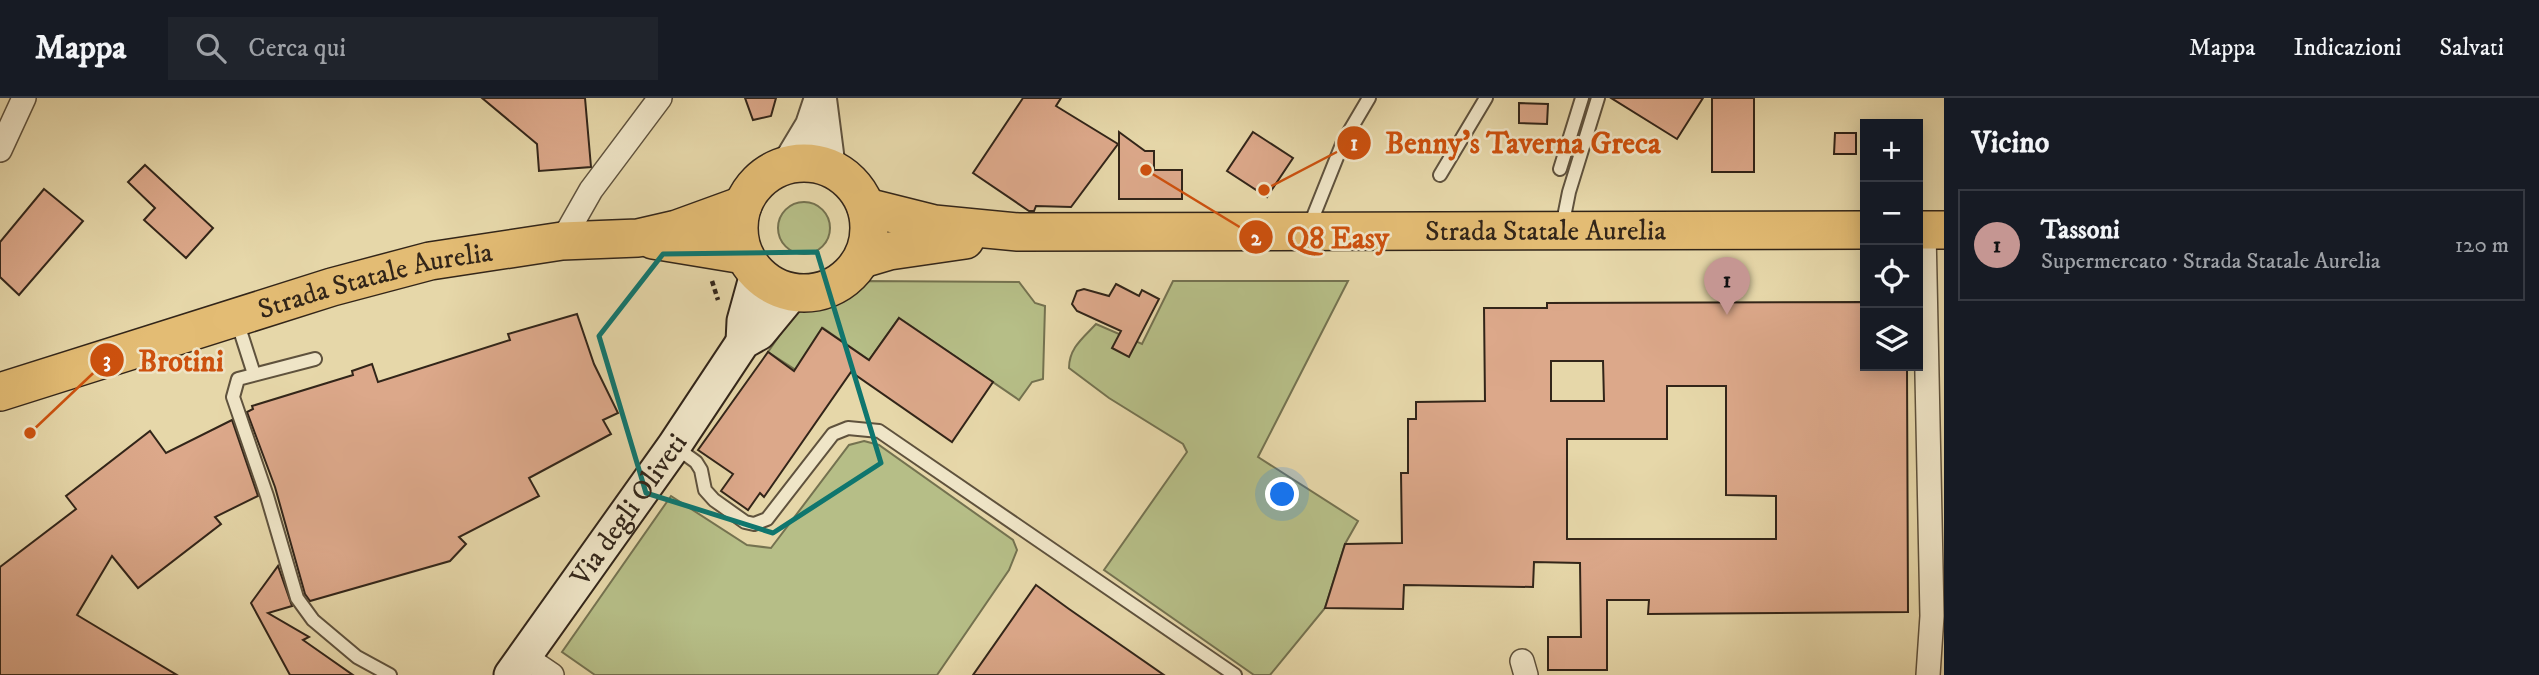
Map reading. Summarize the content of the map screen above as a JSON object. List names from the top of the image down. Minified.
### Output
{"streets":{"main road":["Strada Statale Aurelia","Via degli Oliveti"]},"crossings":[["Strada Statale Aurelia","Via degli Oliveti"]],"places":["Q8 Easy","Benny's Taverna Greca","Brotini"],"page":{"header":"Mappa","search":"Cerca qui","nav":["Mappa","Indicazioni","Salvati"],"heading":"Vicino","map_buttons":["+","−"],"list":[{"mark":"1","name":"Tassoni","note":"Supermercato · Strada Statale Aurelia","value":"120 m"}],"pins":"1"}}
